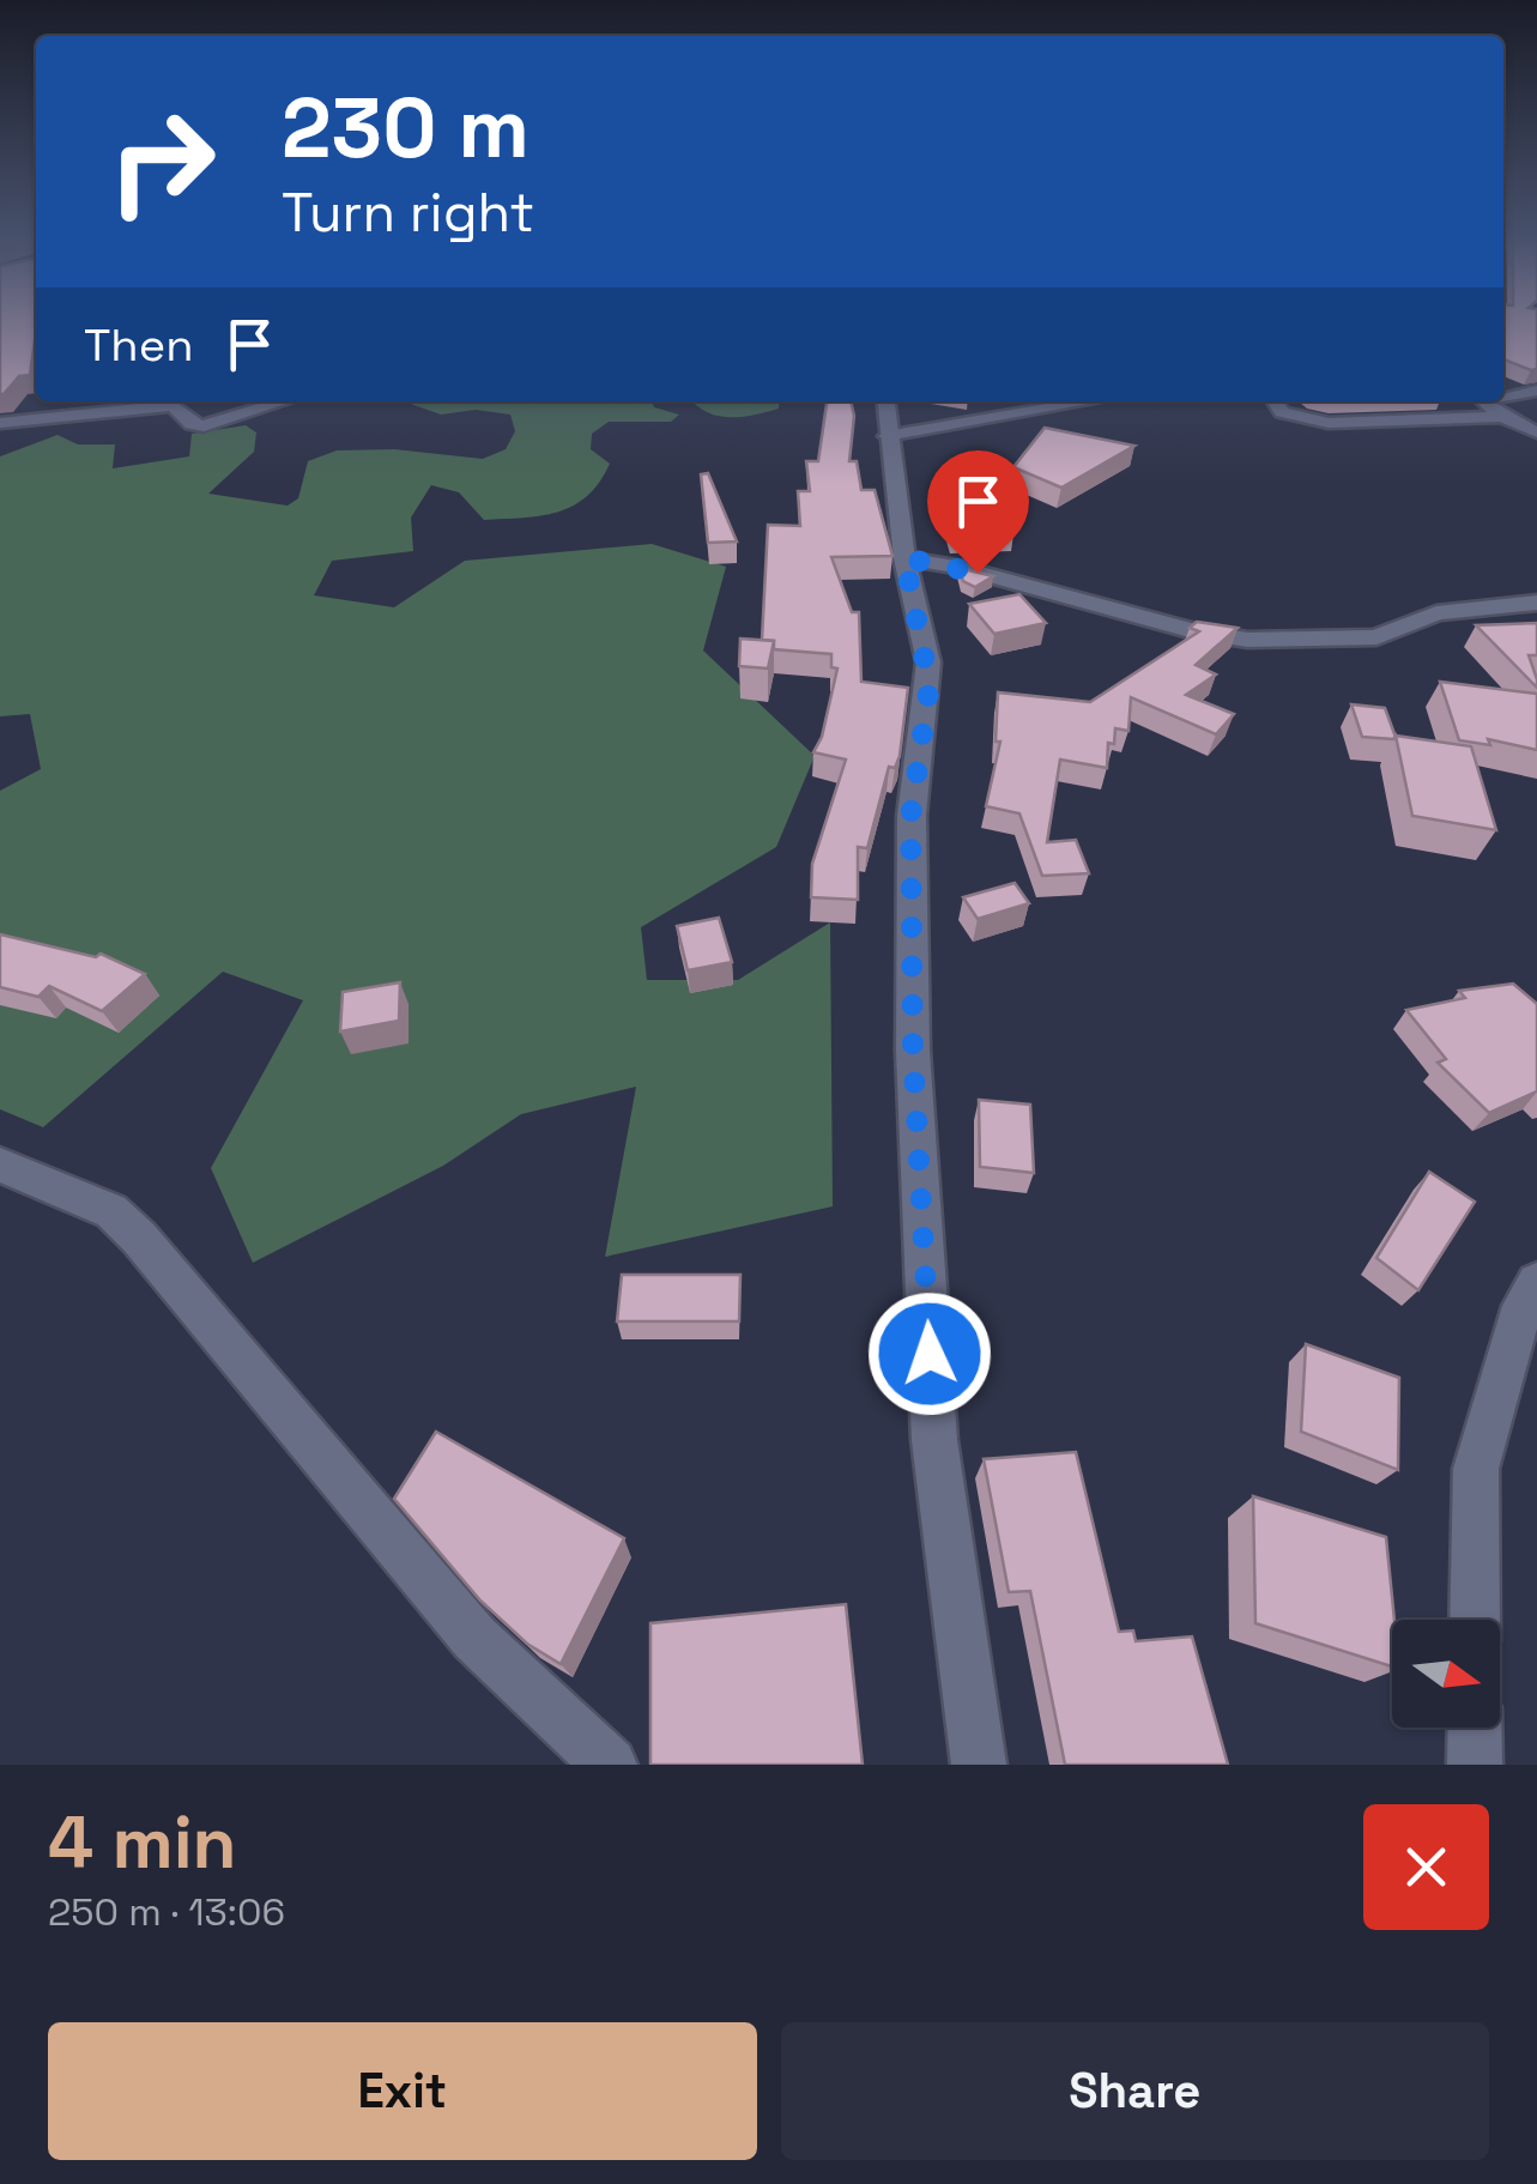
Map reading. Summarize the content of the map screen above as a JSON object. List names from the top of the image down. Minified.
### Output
{"north":"right","page":{"turn":["230 m","Turn right"],"then":"Then","heading":["4 min","250 m · 13:06"],"buttons":["Exit","Share"]}}
